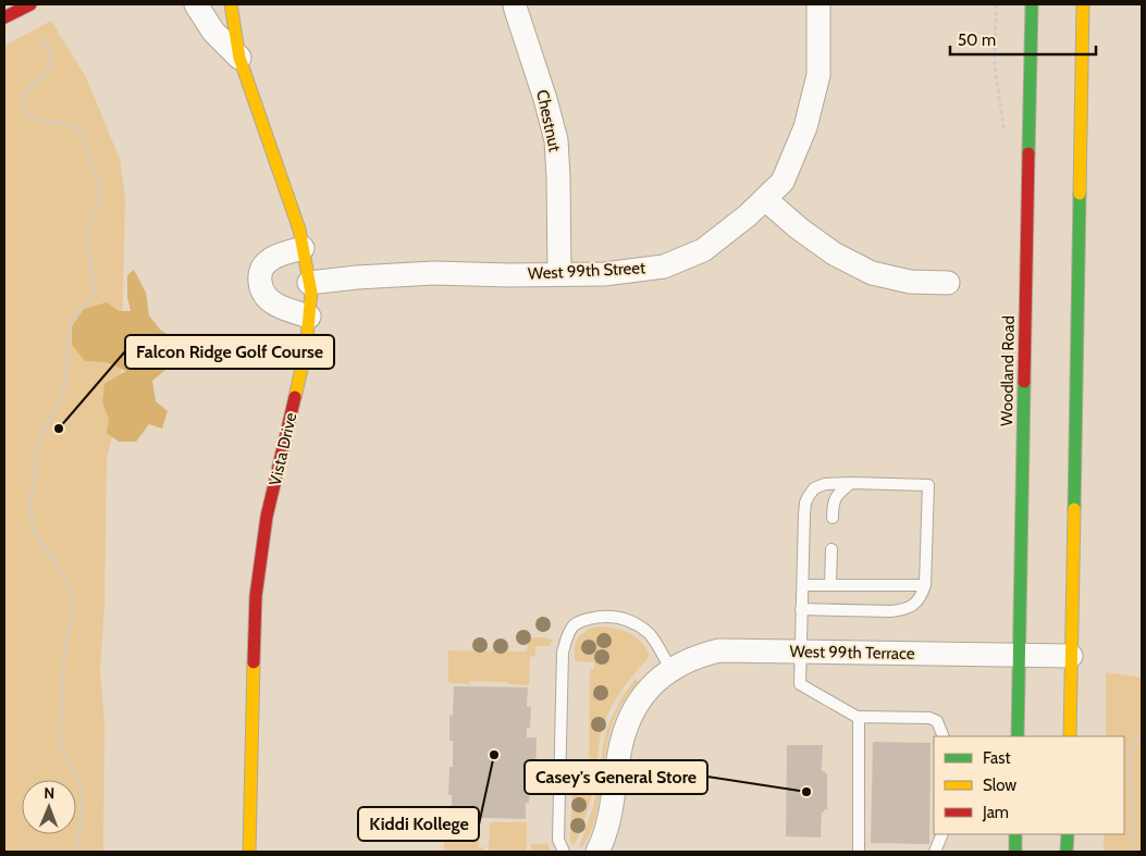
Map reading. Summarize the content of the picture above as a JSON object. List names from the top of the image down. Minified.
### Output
{"streets":{"main road":["Woodland Road","Vista Drive"],"street":["Chestnut","West 99th Street","West 99th Terrace"]},"crossings":[["Chestnut","West 99th Street"],["West 99th Street","Vista Drive"],["Woodland Road","West 99th Terrace"]],"places":["Falcon Ridge Golf Course","Kiddi Kollege","Casey's General Store"],"legend":["Fast","Slow","Jam"],"scale_bar":"50 m","north":"top"}
